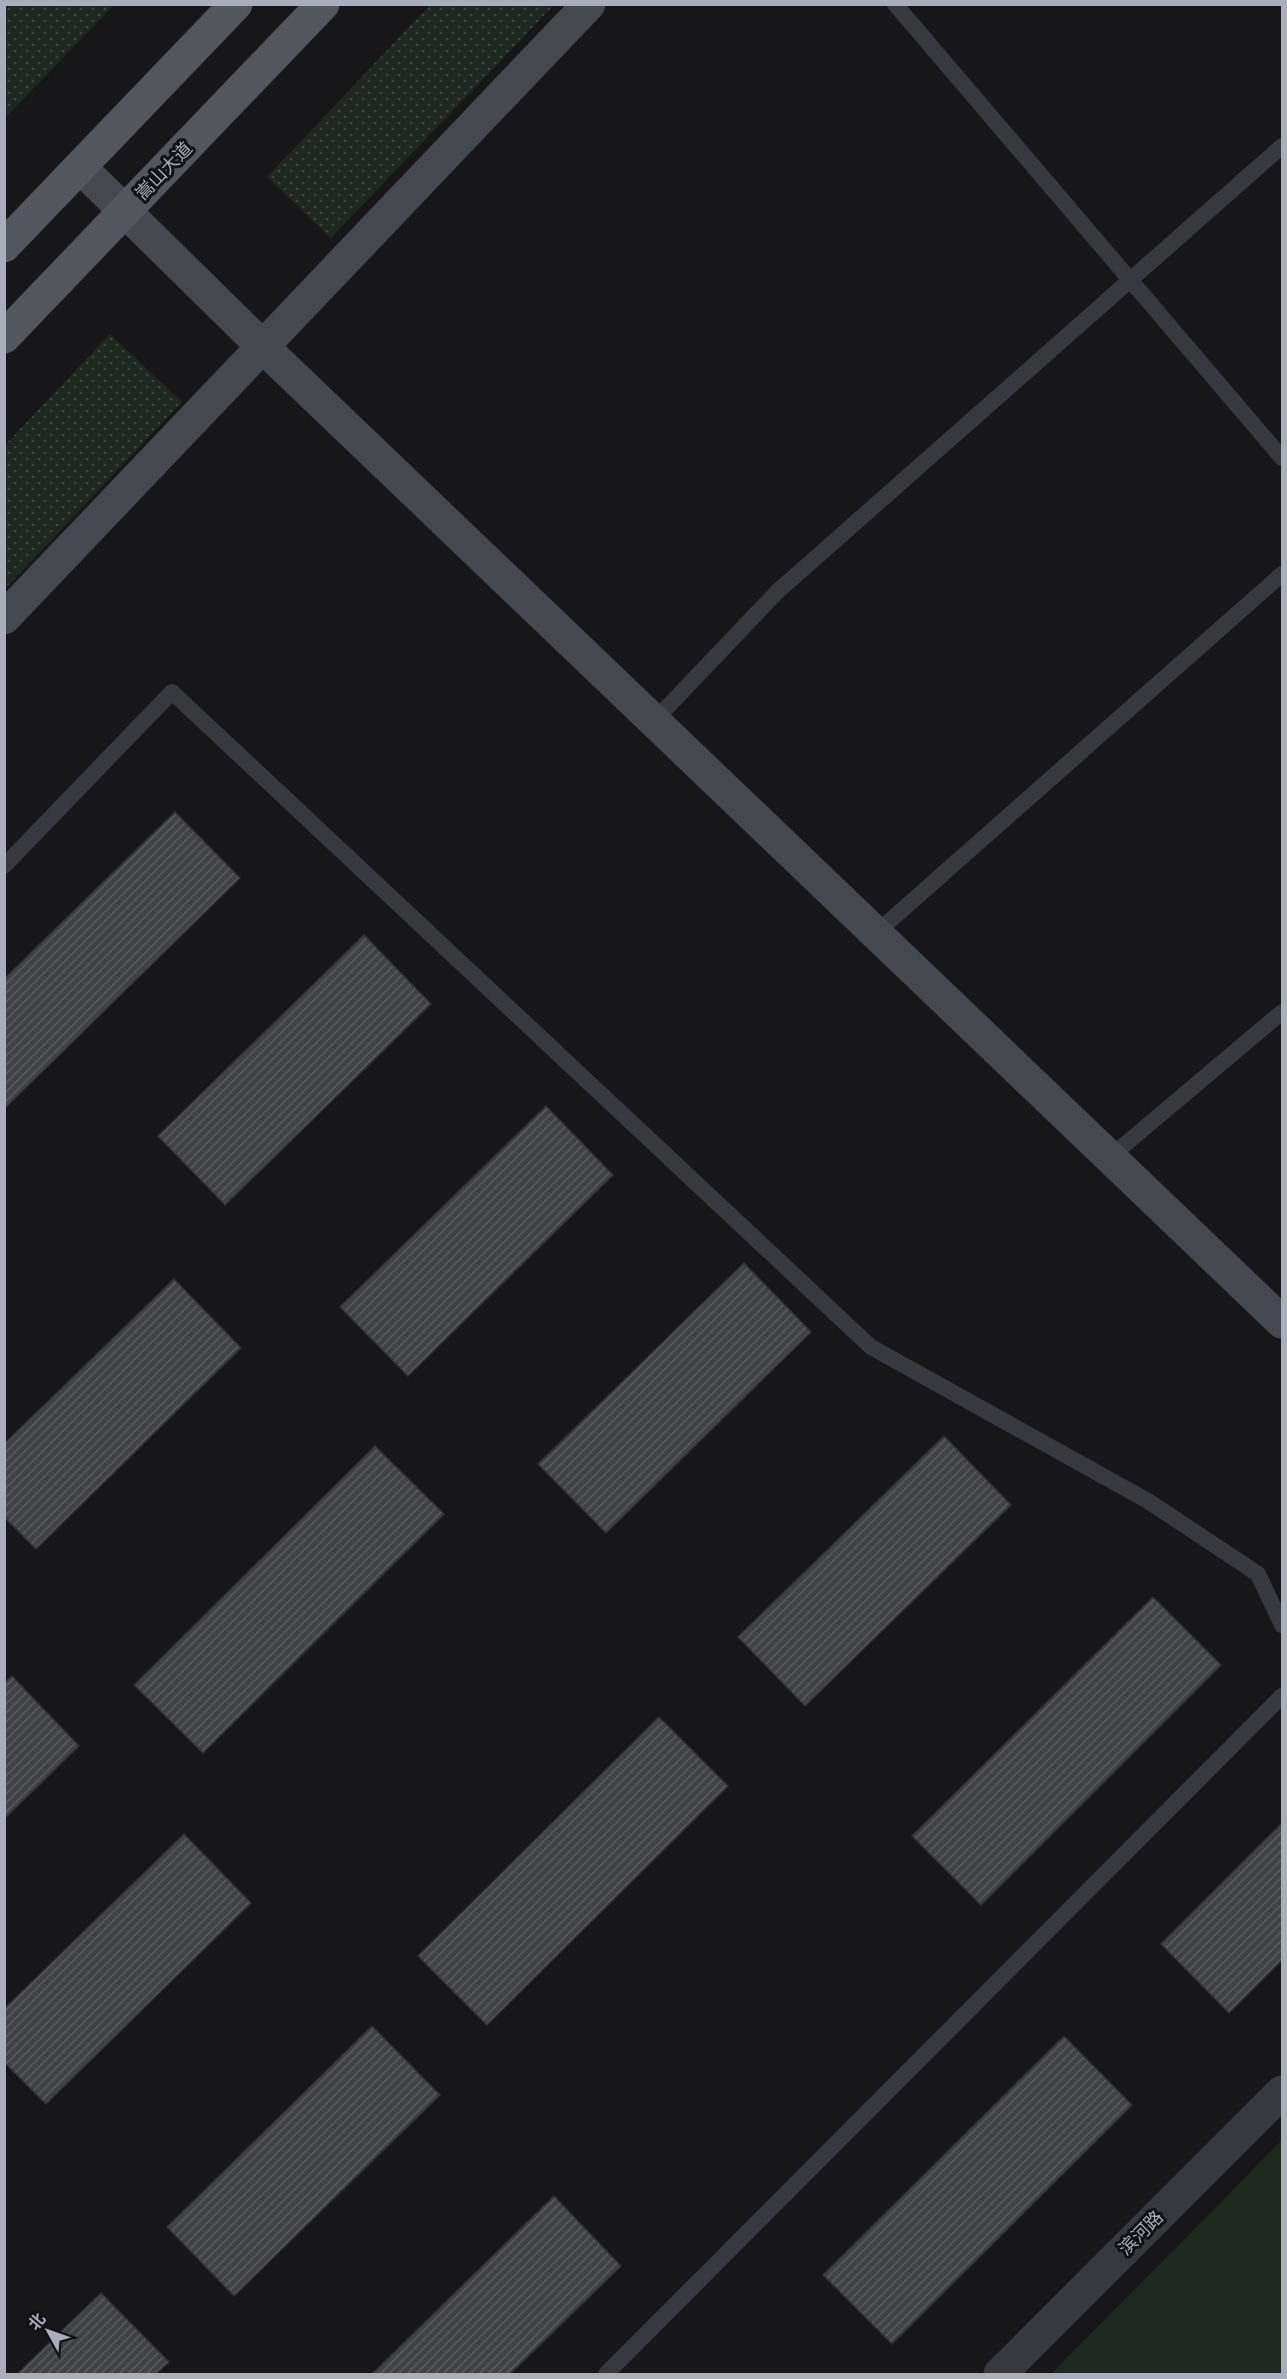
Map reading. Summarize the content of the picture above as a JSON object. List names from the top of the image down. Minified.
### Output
{"streets":{"main road":["嵩山大道"],"street":["滨河路"]},"north":"top left"}
